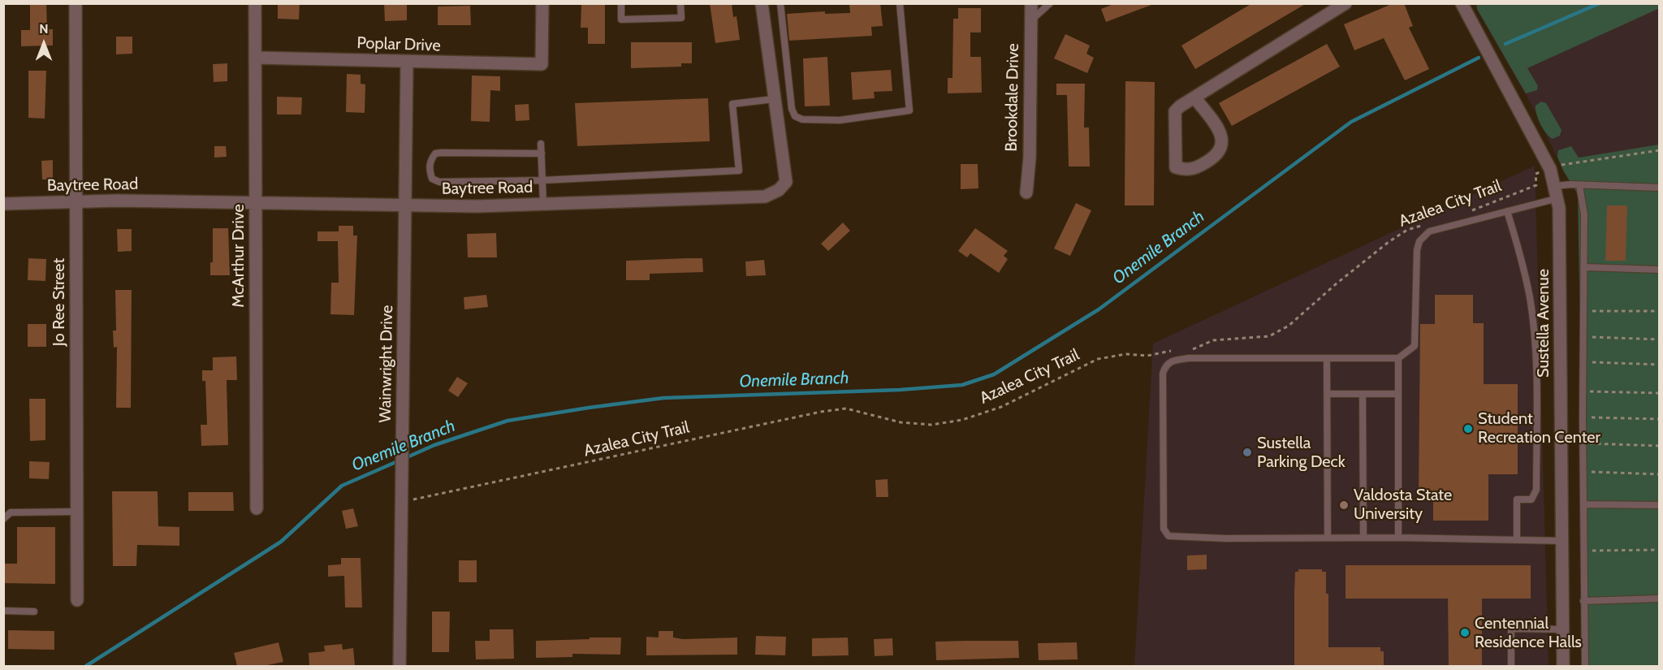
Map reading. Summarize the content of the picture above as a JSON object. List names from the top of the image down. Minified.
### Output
{"streets":{"street":["Poplar Drive","Brookdale Drive","Baytree Road","McArthur Drive","Jo Ree Street","Sustella Avenue","Wainwright Drive"],"path":["Azalea City Trail"]},"crossings":[["Poplar Drive","McArthur Drive"],["Poplar Drive","Wainwright Drive"],["Baytree Road","McArthur Drive"],["Baytree Road","Jo Ree Street"],["Baytree Road","Wainwright Drive"],["Azalea City Trail","Sustella Avenue"]],"water":["Onemile Branch"],"places":["Student Recreation Center","Sustella Parking Deck","Valdosta State University","Centennial Residence Halls"],"north":"top"}
